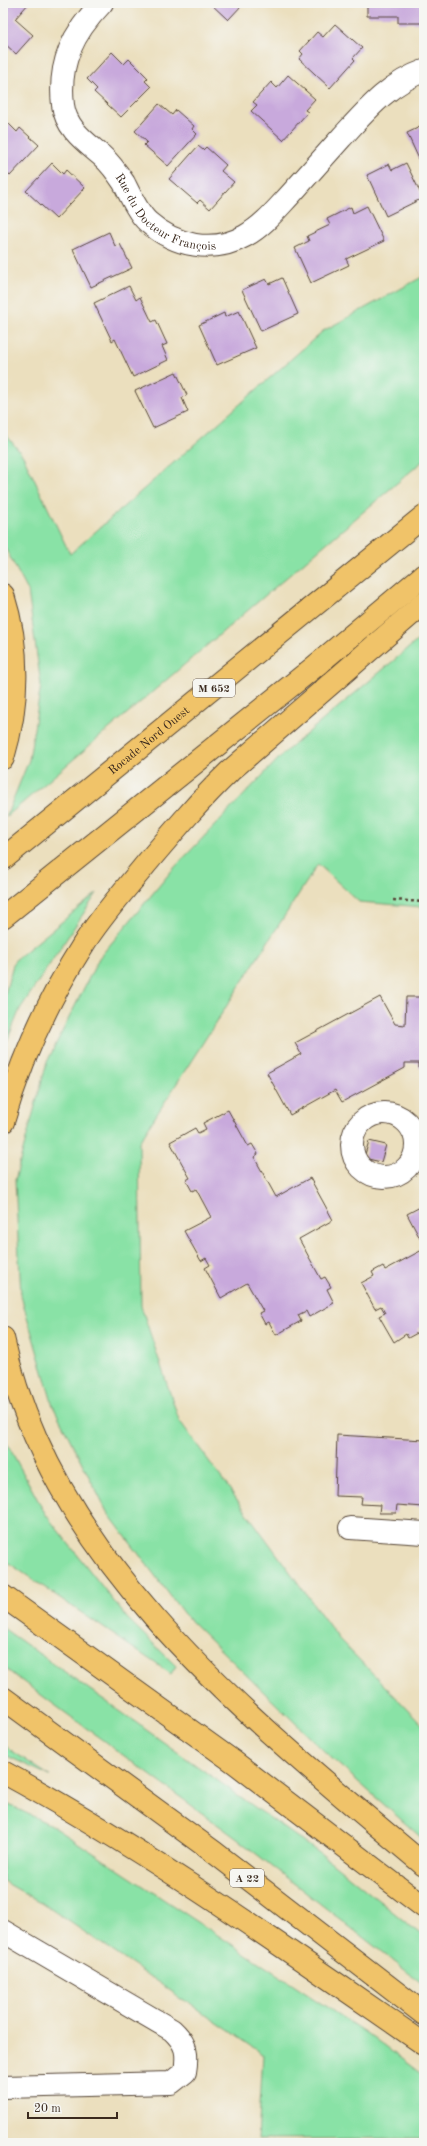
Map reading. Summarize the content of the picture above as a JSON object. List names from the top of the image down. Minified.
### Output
{"streets":{"highway":["M 652","Rocade Nord Ouest","A 22"],"street":["Rue du Docteur François"]},"scale_bar":"20 m"}
